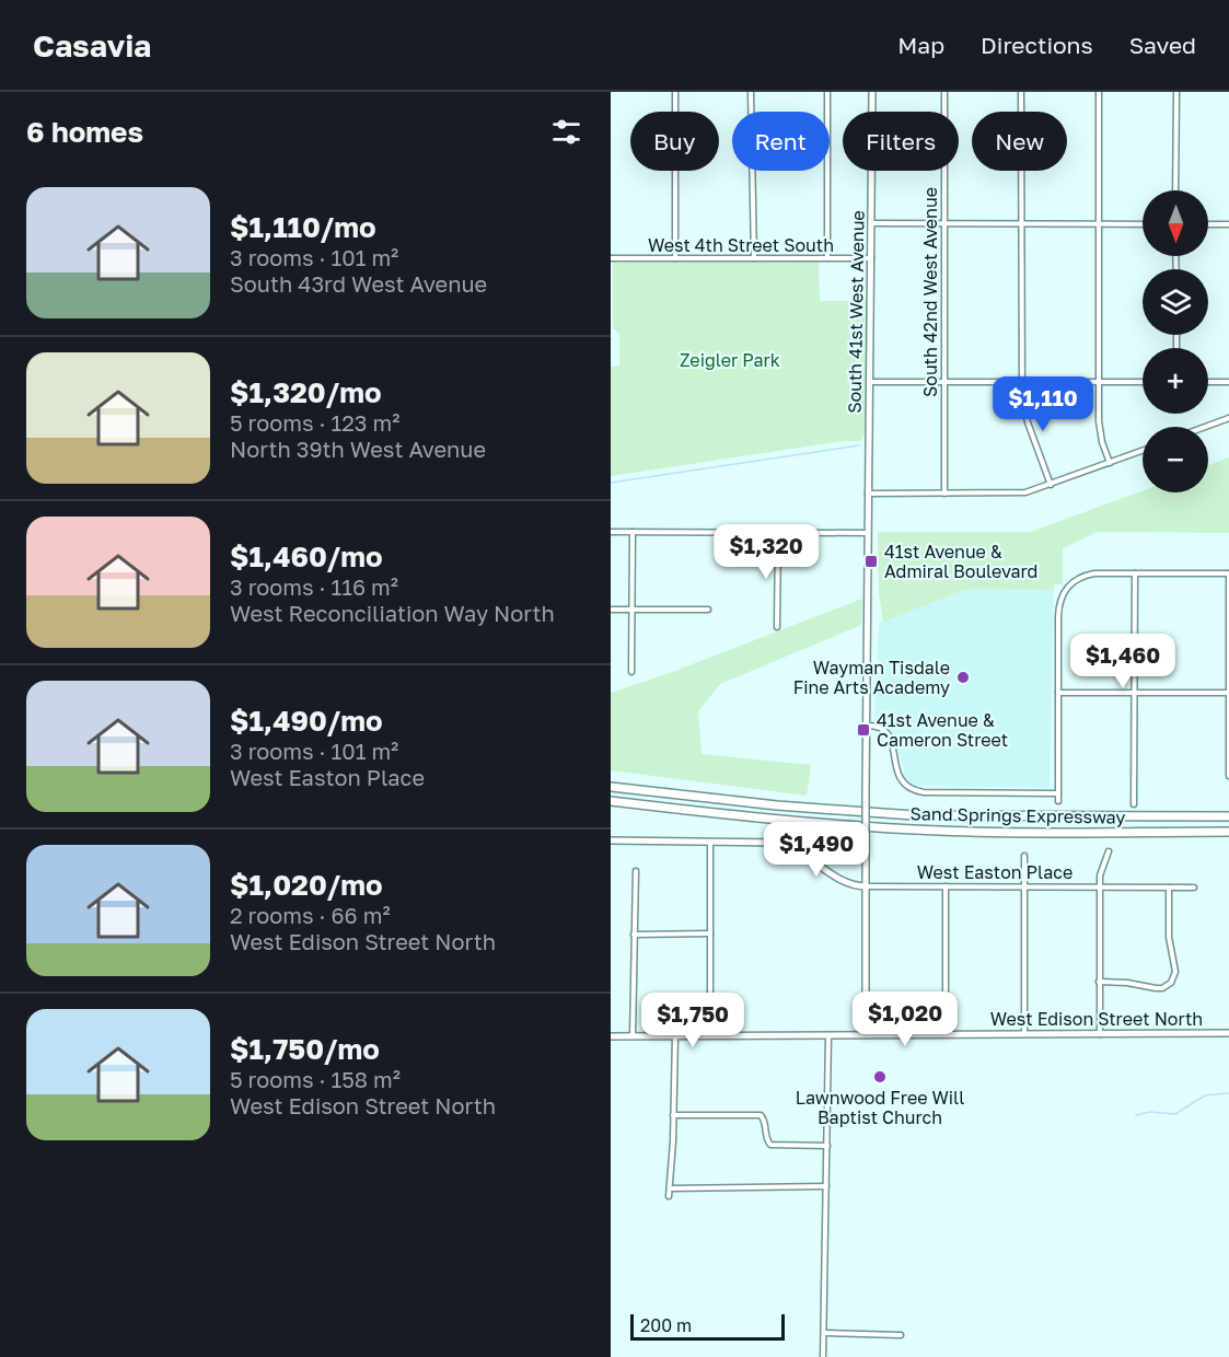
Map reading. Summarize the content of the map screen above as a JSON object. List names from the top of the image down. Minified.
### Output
{"streets":{"highway":["Sand Springs Expressway"],"street":["West 4th Street South","South 42nd West Avenue","South 41st West Avenue","West Easton Place","West Edison Street North"]},"crossings":[["West 4th Street South","South 41st West Avenue"],["South 41st West Avenue","West Easton Place"],["South 41st West Avenue","West Edison Street North"]],"parks":["Zeigler Park"],"places":{"transit":["41st Avenue & Admiral Boulevard","41st Avenue & Cameron Street"],"other":["Wayman Tisdale Fine Arts Academy","Lawnwood Free Will Baptist Church"]},"scale_bar":"200 m","north":"bottom","page":{"header":"Casavia","nav":["Map","Directions","Saved"],"heading":"6 homes","chip":["Buy","Rent","Filters","New"],"list":[{"name":"$1,110/mo","note":"3 rooms · 101 m² · South 43rd West Avenue"},{"name":"$1,320/mo","note":"5 rooms · 123 m² · North 39th West Avenue"},{"name":"$1,460/mo","note":"3 rooms · 116 m² · West Reconciliation Way North"},{"name":"$1,490/mo","note":"3 rooms · 101 m² · West Easton Place"},{"name":"$1,020/mo","note":"2 rooms · 66 m² · West Edison Street North"},{"name":"$1,750/mo","note":"5 rooms · 158 m² · West Edison Street North"}],"map_buttons":["+","−"],"price":["$1,110","$1,320","$1,460","$1,490","$1,020","$1,750"],"scale":"200 m"}}
